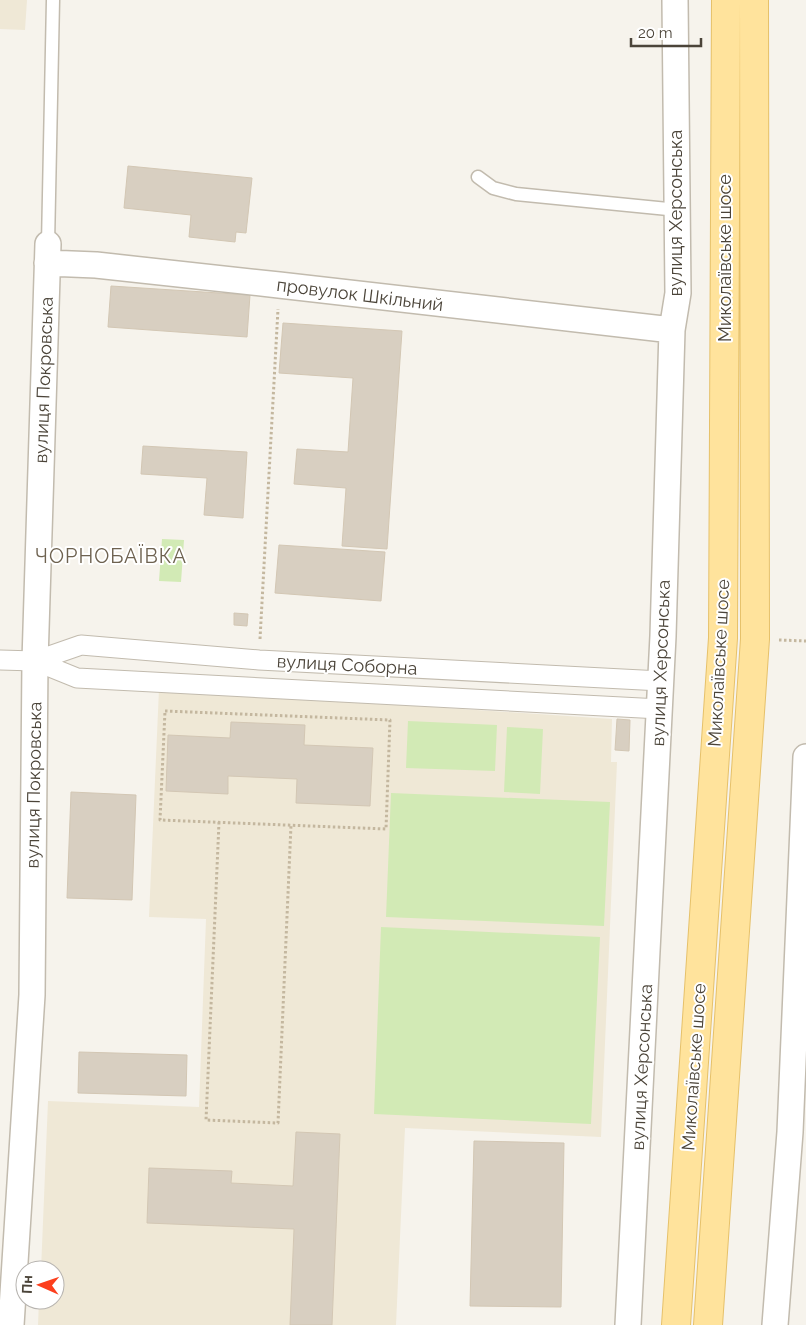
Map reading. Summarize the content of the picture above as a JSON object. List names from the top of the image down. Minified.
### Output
{"streets":{"main road":["Миколаївське шосе"],"street":["вулиця Херсонська","провулок Шкільний","вулиця Покровська","вулиця Соборна"]},"crossings":[["вулиця Херсонська","провулок Шкільний"],["вулиця Херсонська","вулиця Соборна"],["провулок Шкільний","вулиця Покровська"],["вулиця Покровська","вулиця Соборна"]],"districts":["ЧОРНОБАЇВКА"],"scale_bar":"20 m","north":"left"}
